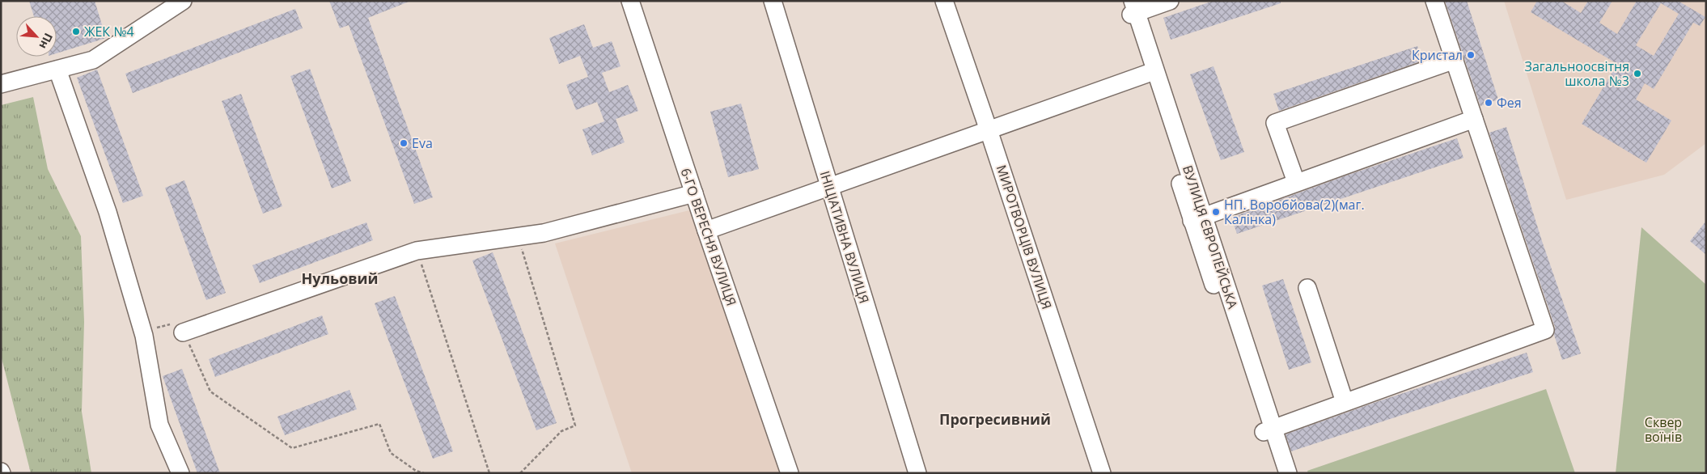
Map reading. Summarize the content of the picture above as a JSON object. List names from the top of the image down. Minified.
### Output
{"streets":{"street":["6-ГО ВЕРЕСНЯ ВУЛИЦЯ","ІНІЦІАТИВНА ВУЛИЦЯ","МИРОТВОРЦІВ ВУЛИЦЯ","ВУЛИЦЯ ЄВРОПЕЙСЬКА"]},"districts":["Нульовий","Прогресивний"],"parks":["Сквер воїнів"],"places":["ЖЕК №4","Кристал","Загальноосвітня школа №3","Фея","Eva","НП. Воробйова(2)(маг. Калінка)"],"north":"bottom right"}
